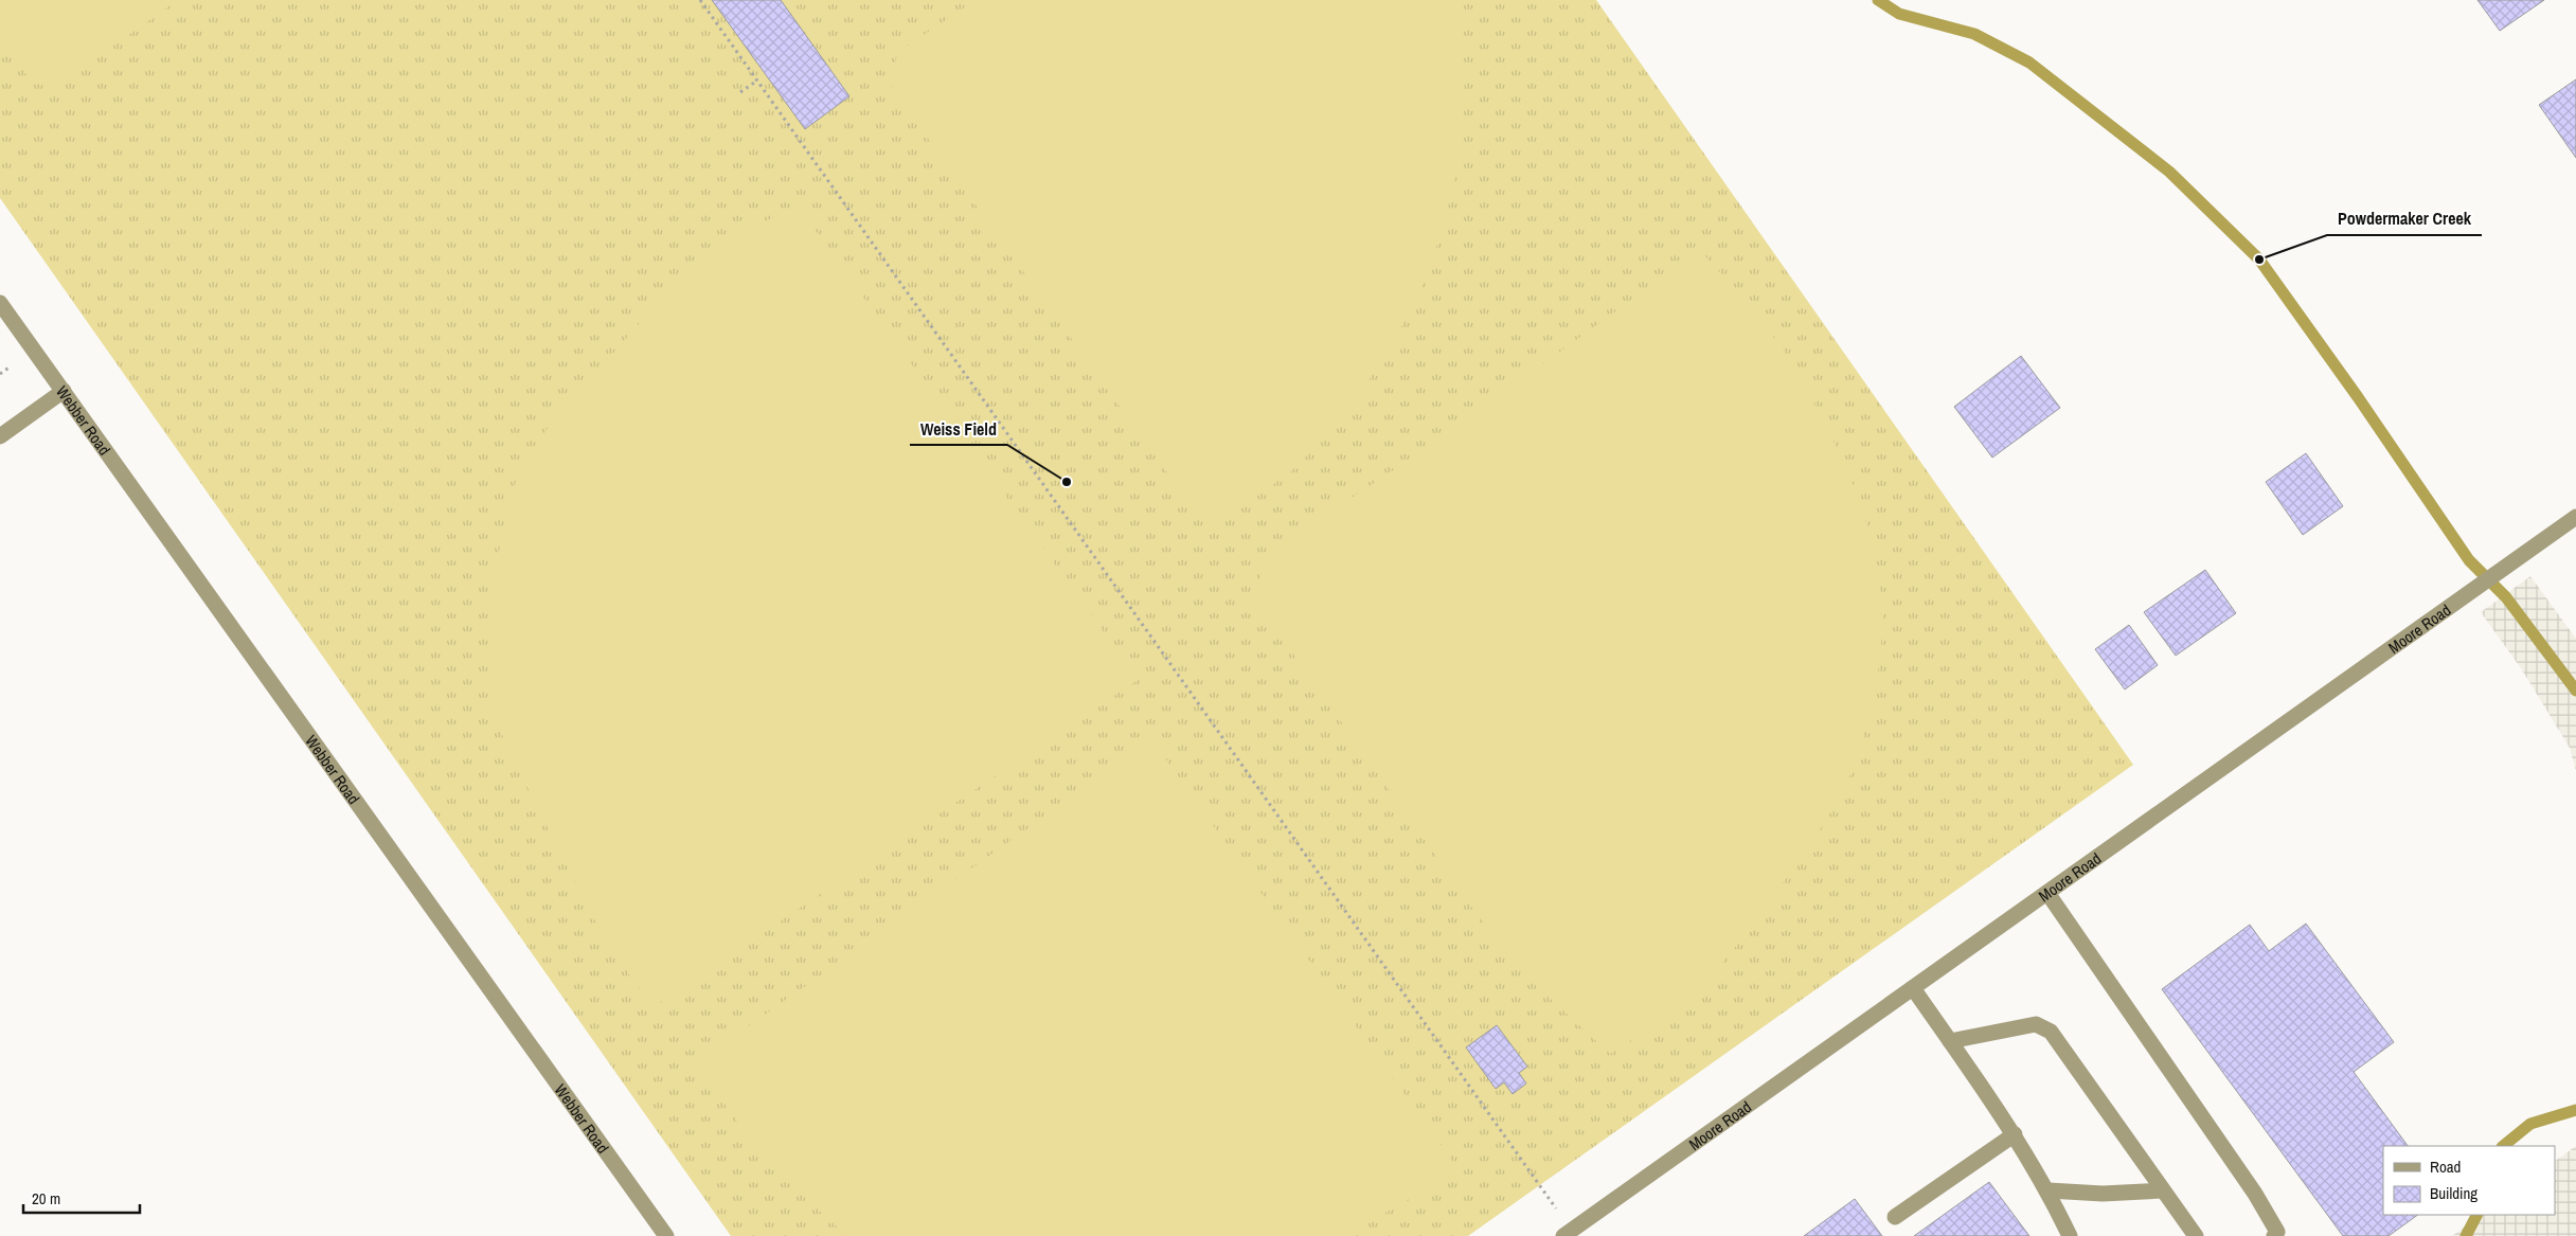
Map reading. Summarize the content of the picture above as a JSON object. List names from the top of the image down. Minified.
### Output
{"streets":{"street":["Webber Road","Moore Road"]},"places":["Powdermaker Creek","Weiss Field"],"legend":["Road","Building"],"scale_bar":"20 m"}
